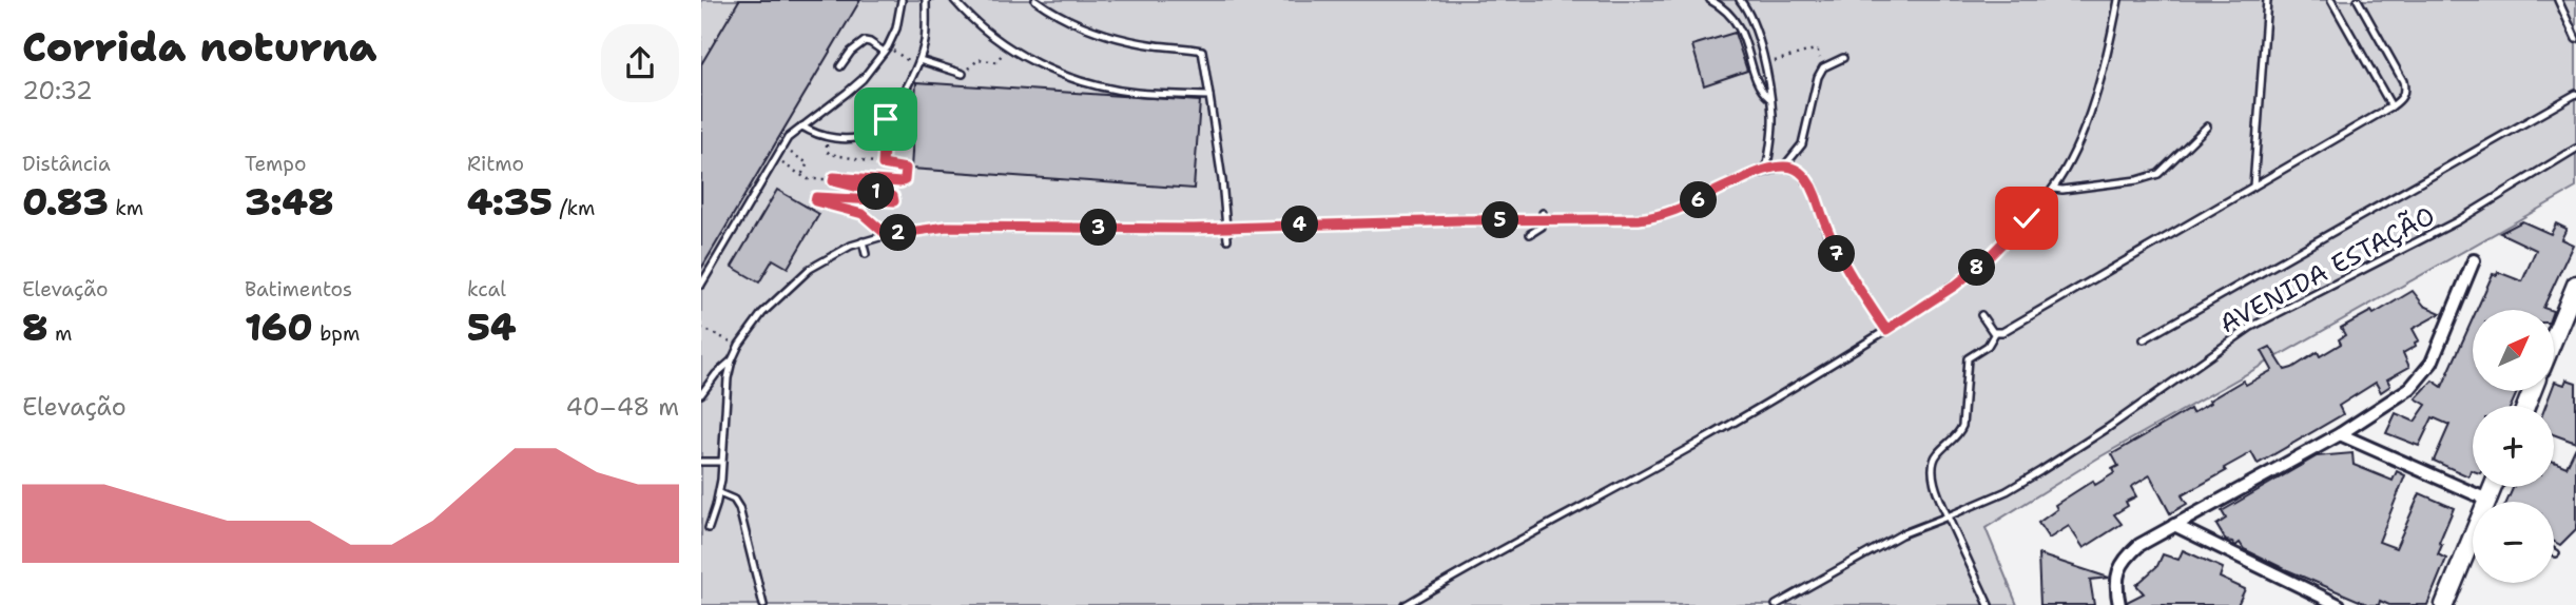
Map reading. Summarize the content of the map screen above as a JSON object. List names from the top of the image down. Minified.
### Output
{"streets":{"lane":["AVENIDA ESTAÇÃO"]},"north":"top right","page":{"heading":["Corrida noturna","20:32"],"stats":[["Distância","0.83 km"],["Tempo","3:48"],["Ritmo","4:35 /km"],["Elevação","8 m"],["Batimentos","160 bpm"],["kcal","54"]],"pins":["1","6","5","4","3","2","7","8"],"map_buttons":["+","−"],"chart":["Elevação","40–48 m"]}}
